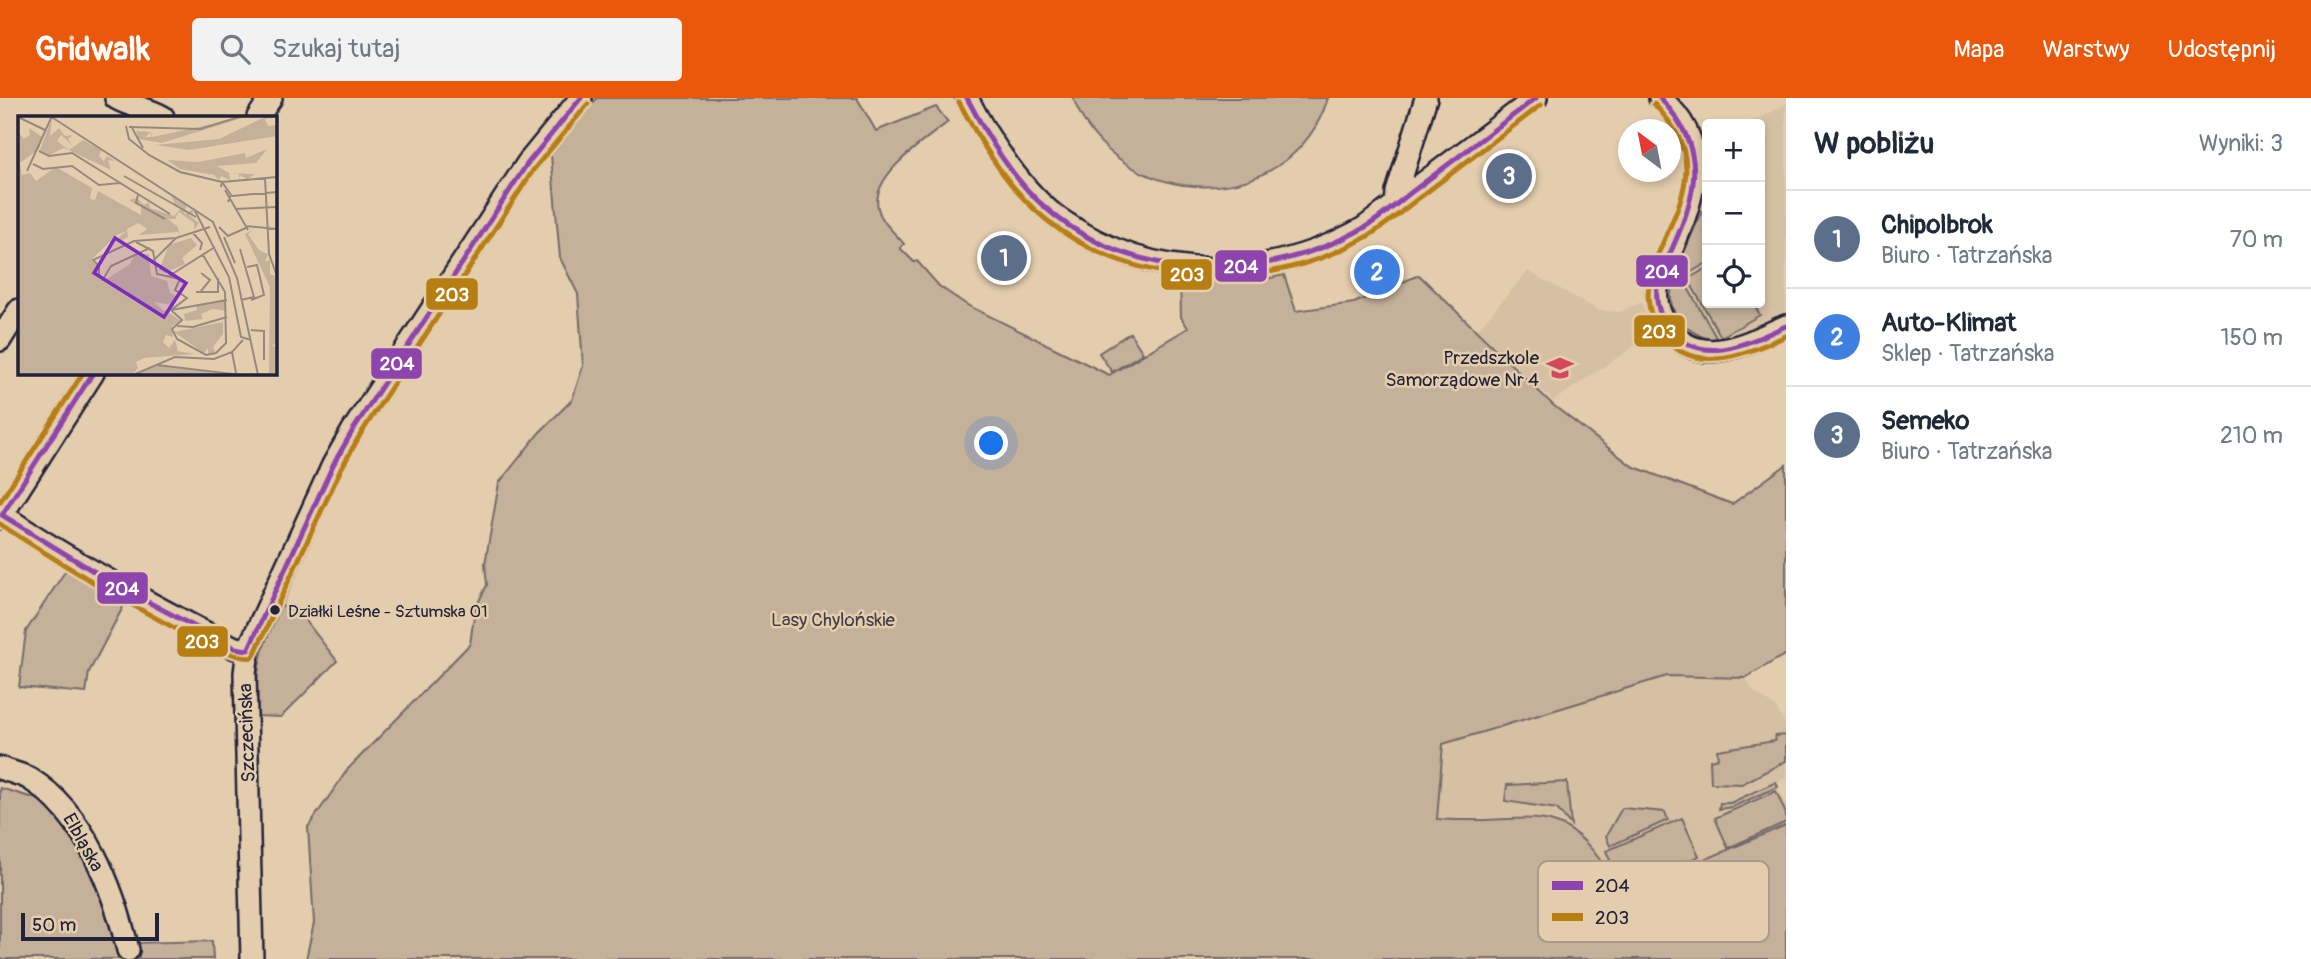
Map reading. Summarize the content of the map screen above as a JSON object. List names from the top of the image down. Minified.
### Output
{"streets":{"street":["Szczecińska","Elbląska"]},"parks":["Lasy Chylońskie"],"places":{"school or university":["Przedszkole Samorządowe Nr 4"],"other":["Działki Leśne - Sztumska 01"]},"lines":["transit line 204","transit line 203"],"legend":["204","203"],"scale_bar":"50 m","north":"top left","page":{"header":"Gridwalk","search":"Szukaj tutaj","nav":["Mapa","Warstwy","Udostępnij"],"heading":["W pobliżu","Wyniki: 3"],"map_buttons":["+","−"],"pins":["3","1","2"],"list":[{"mark":"1","name":"Chipolbrok","note":"Biuro · Tatrzańska","value":"70 m"},{"mark":"2","name":"Auto-Klimat","note":"Sklep · Tatrzańska","value":"150 m"},{"mark":"3","name":"Semeko","note":"Biuro · Tatrzańska","value":"210 m"}],"scale":"50 m"}}
